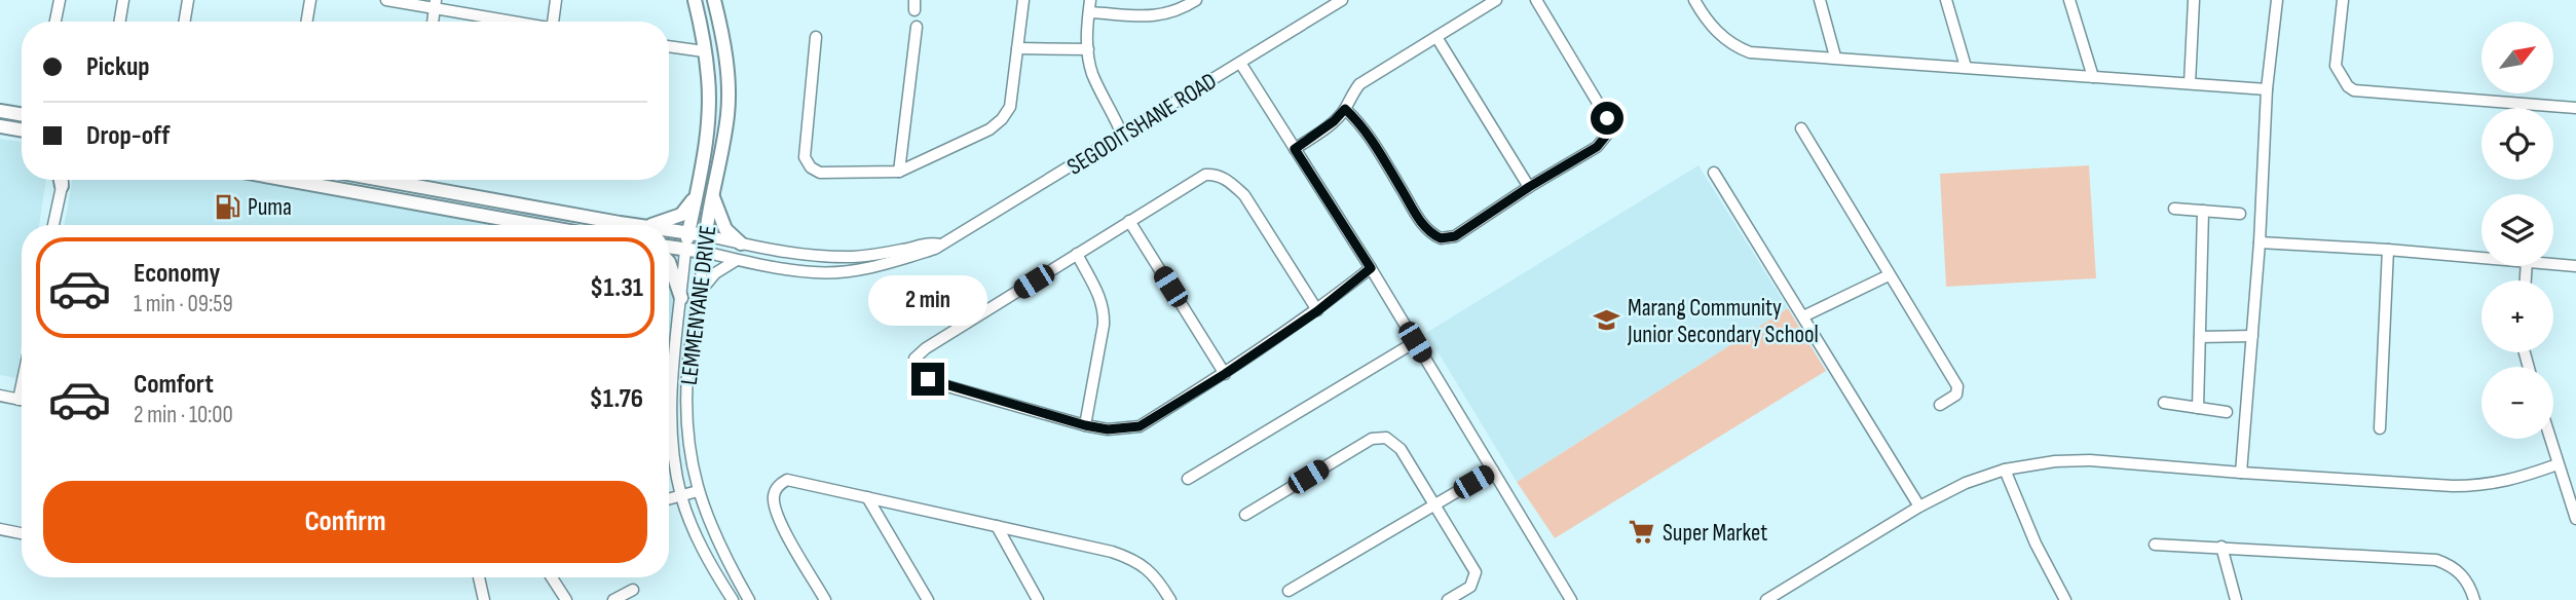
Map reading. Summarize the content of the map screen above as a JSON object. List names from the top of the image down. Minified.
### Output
{"streets":{"main road":["SEGODITSHANE ROAD","LEMMENYANE DRIVE"]},"crossings":[["SEGODITSHANE ROAD","LEMMENYANE DRIVE"]],"places":{"fuel station":["Puma"],"school or university":["Marang Community Junior Secondary School"],"supermarket":["Super Market"]},"north":"top right","page":{"map_buttons":["+","−"],"banner":["Pickup","Drop-off"],"list":[{"name":"Economy","note":"1 min · 09:59","value":"$1.31"},{"name":"Comfort","note":"2 min · 10:00","value":"$1.76"}],"bubble":"2 min","buttons":"Confirm"}}
